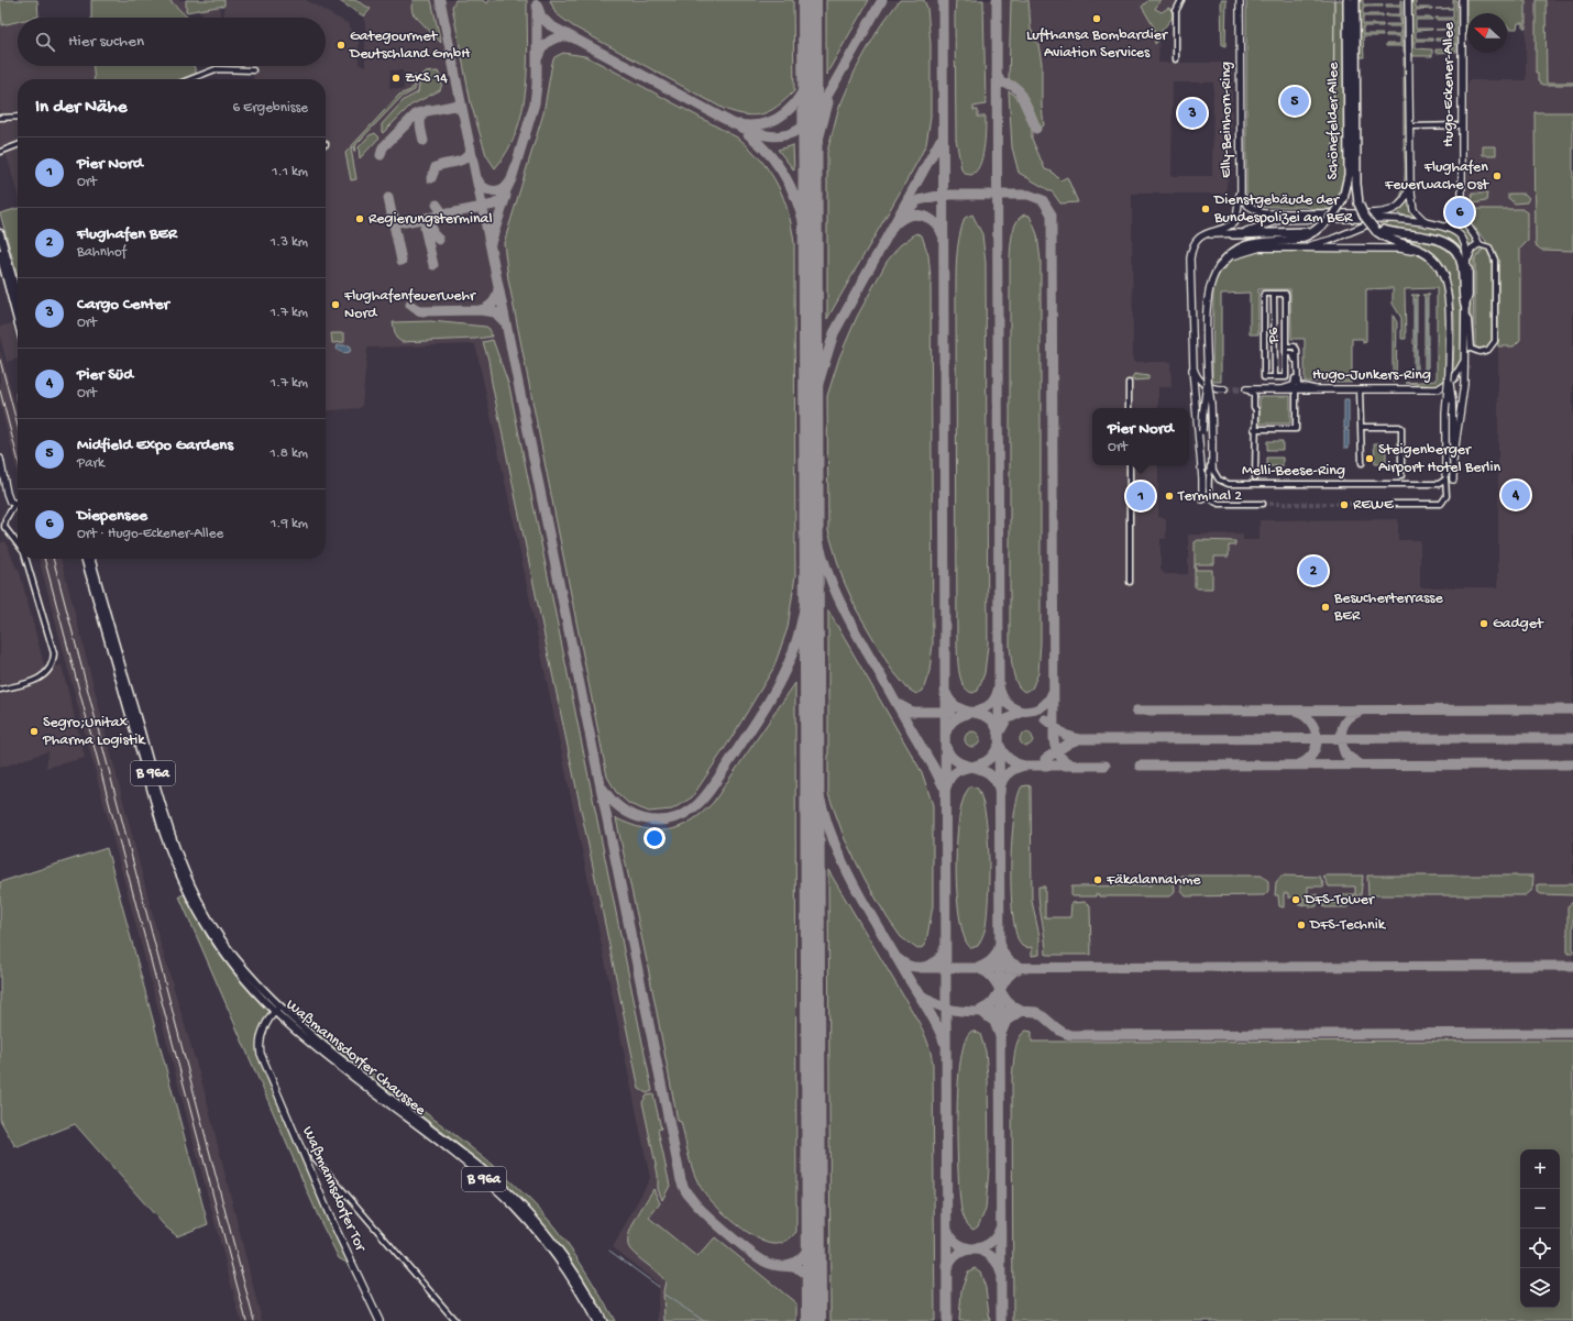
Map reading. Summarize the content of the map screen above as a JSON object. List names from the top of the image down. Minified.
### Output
{"streets":{"highway":["Schönefelder Allee"],"main road":["B 96a","Waßmannsdorfer Chaussee"],"street":["Hugo-Eckener-Allee","Elly-Beinhorn-Ring","P6","Hugo-Junkers-Ring","Melli-Beese-Ring","Waßmannsdorfer Tor"]},"crossings":[["Hugo-Eckener-Allee","Hugo-Junkers-Ring"],["Waßmannsdorfer Chaussee","Waßmannsdorfer Tor"]],"places":["Lufthansa Bombardier Aviation Services","Gategourmet Deutschland GmbH","ZKS 14","Flughafen Feuerwache Ost","Dienstgebäude der Bundespolizei am BER","Regierungsterminal","Flughafenfeuerwehr Nord","Steigenberger Airport Hotel Berlin","Terminal 2","REWE","Besucherterrasse BER","Gadget","Segro;Unitax Pharma Logistik","Fäkalannahme","DFS-Tower","DFS-Technik"],"north":"left","page":{"search":"Hier suchen","heading":["In der Nähe","6 Ergebnisse"],"pins":["5","3","6","4","1","2"],"list":[{"mark":"1","name":"Pier Nord","note":"Ort","value":"1.1 km"},{"mark":"2","name":"Flughafen BER","note":"Bahnhof","value":"1.3 km"},{"mark":"3","name":"Cargo Center","note":"Ort","value":"1.7 km"},{"mark":"4","name":"Pier Süd","note":"Ort","value":"1.7 km"},{"mark":"5","name":"Midfield Expo Gardens","note":"Park","value":"1.8 km"},{"mark":"6","name":"Diepensee","note":"Ort · Hugo-Eckener-Allee","value":"1.9 km"}],"popup":["Pier Nord","Ort"],"map_buttons":["+","−"]}}
